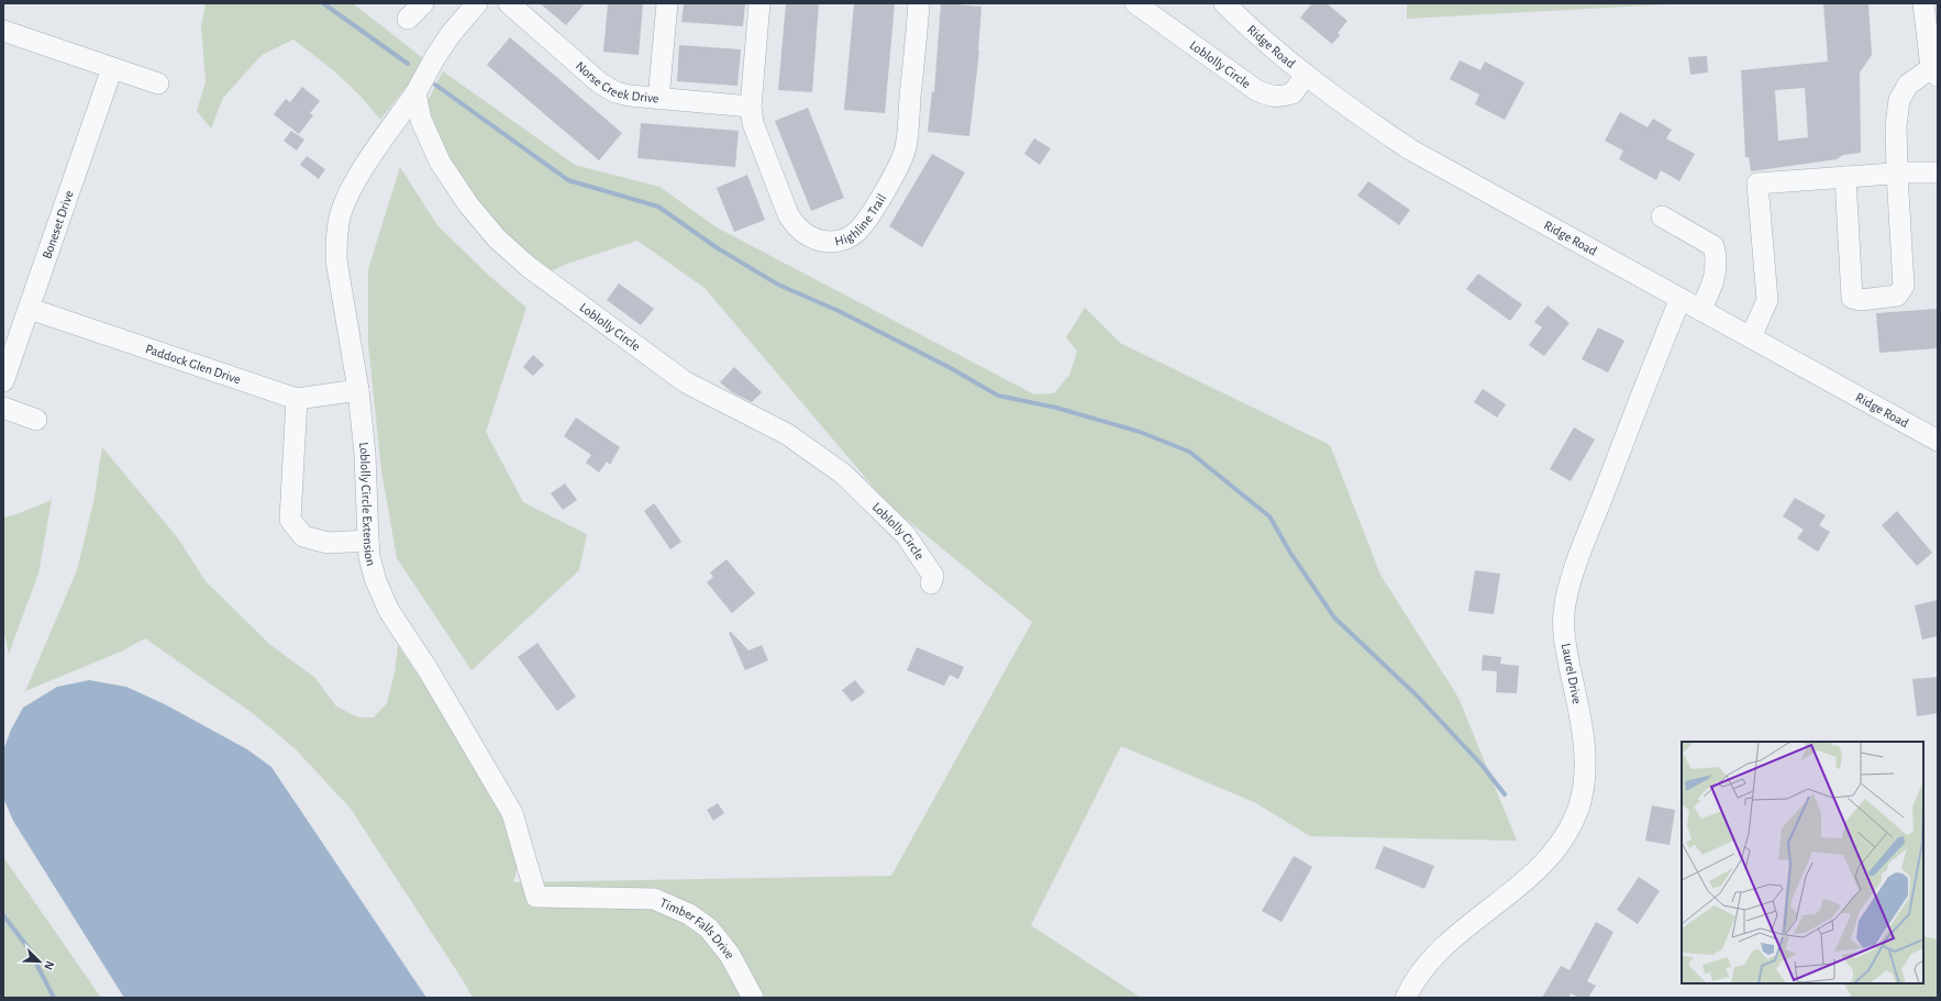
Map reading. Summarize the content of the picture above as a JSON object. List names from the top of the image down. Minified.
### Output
{"streets":{"street":["Ridge Road","Loblolly Circle","Norse Creek Drive","Highline Trail","Boneset Drive","Paddock Glen Drive","Loblolly Circle Extension","Laurel Drive","Timber Falls Drive"]},"crossings":[["Ridge Road","Loblolly Circle"],["Ridge Road","Laurel Drive"],["Loblolly Circle","Loblolly Circle Extension"],["Norse Creek Drive","Highline Trail"],["Boneset Drive","Paddock Glen Drive"],["Paddock Glen Drive","Loblolly Circle Extension"],["Loblolly Circle Extension","Timber Falls Drive"]],"north":"bottom right"}
